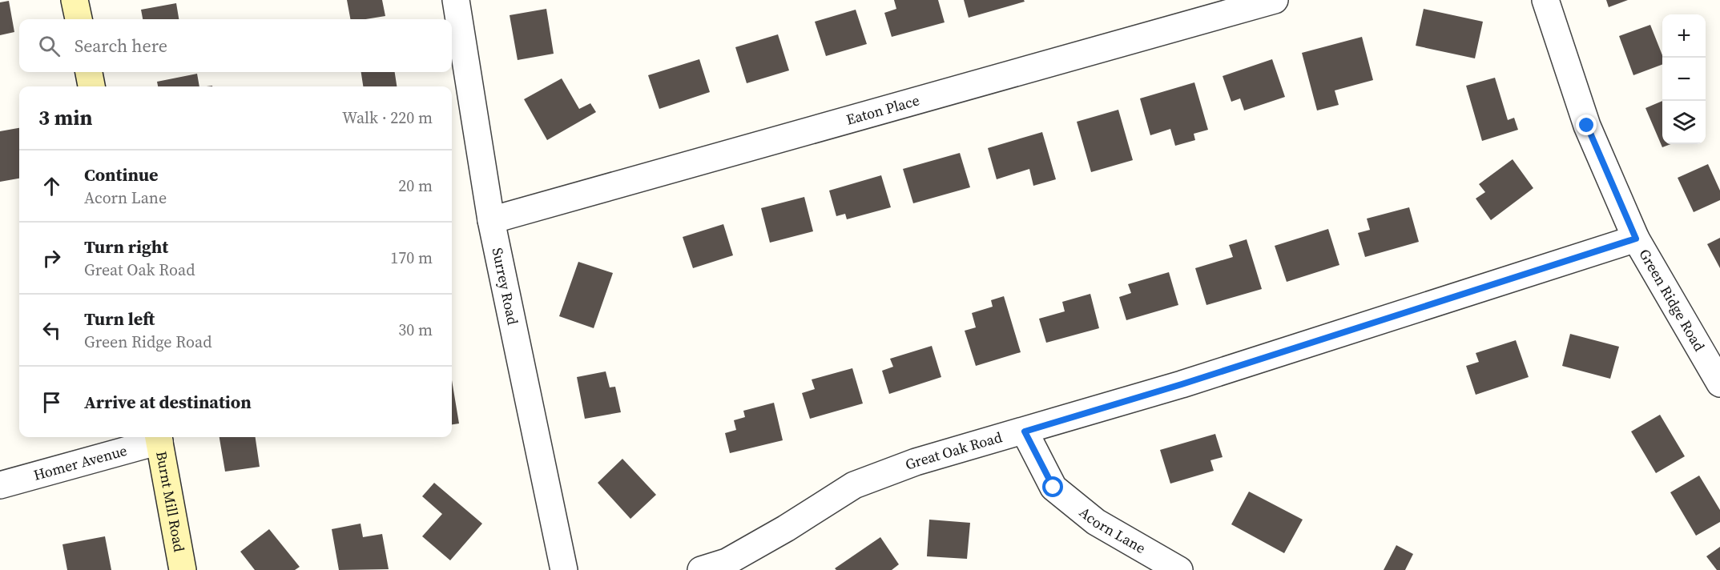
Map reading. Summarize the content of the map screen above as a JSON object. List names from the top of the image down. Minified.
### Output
{"streets":{"main road":["Burnt Mill Road"],"street":["Eaton Place","Surrey Road","Green Ridge Road","Great Oak Road","Homer Avenue","Acorn Lane"]},"crossings":[["Eaton Place","Surrey Road"],["Green Ridge Road","Great Oak Road"],["Great Oak Road","Acorn Lane"],["Homer Avenue","Burnt Mill Road"]],"page":{"map_buttons":["+","−"],"search":"Search here","heading":["3 min","Walk · 220 m"],"list":[["Continue","Acorn Lane","20 m"],["Turn right","Great Oak Road","170 m"],["Turn left","Green Ridge Road","30 m"],"Arrive at destination"]}}
